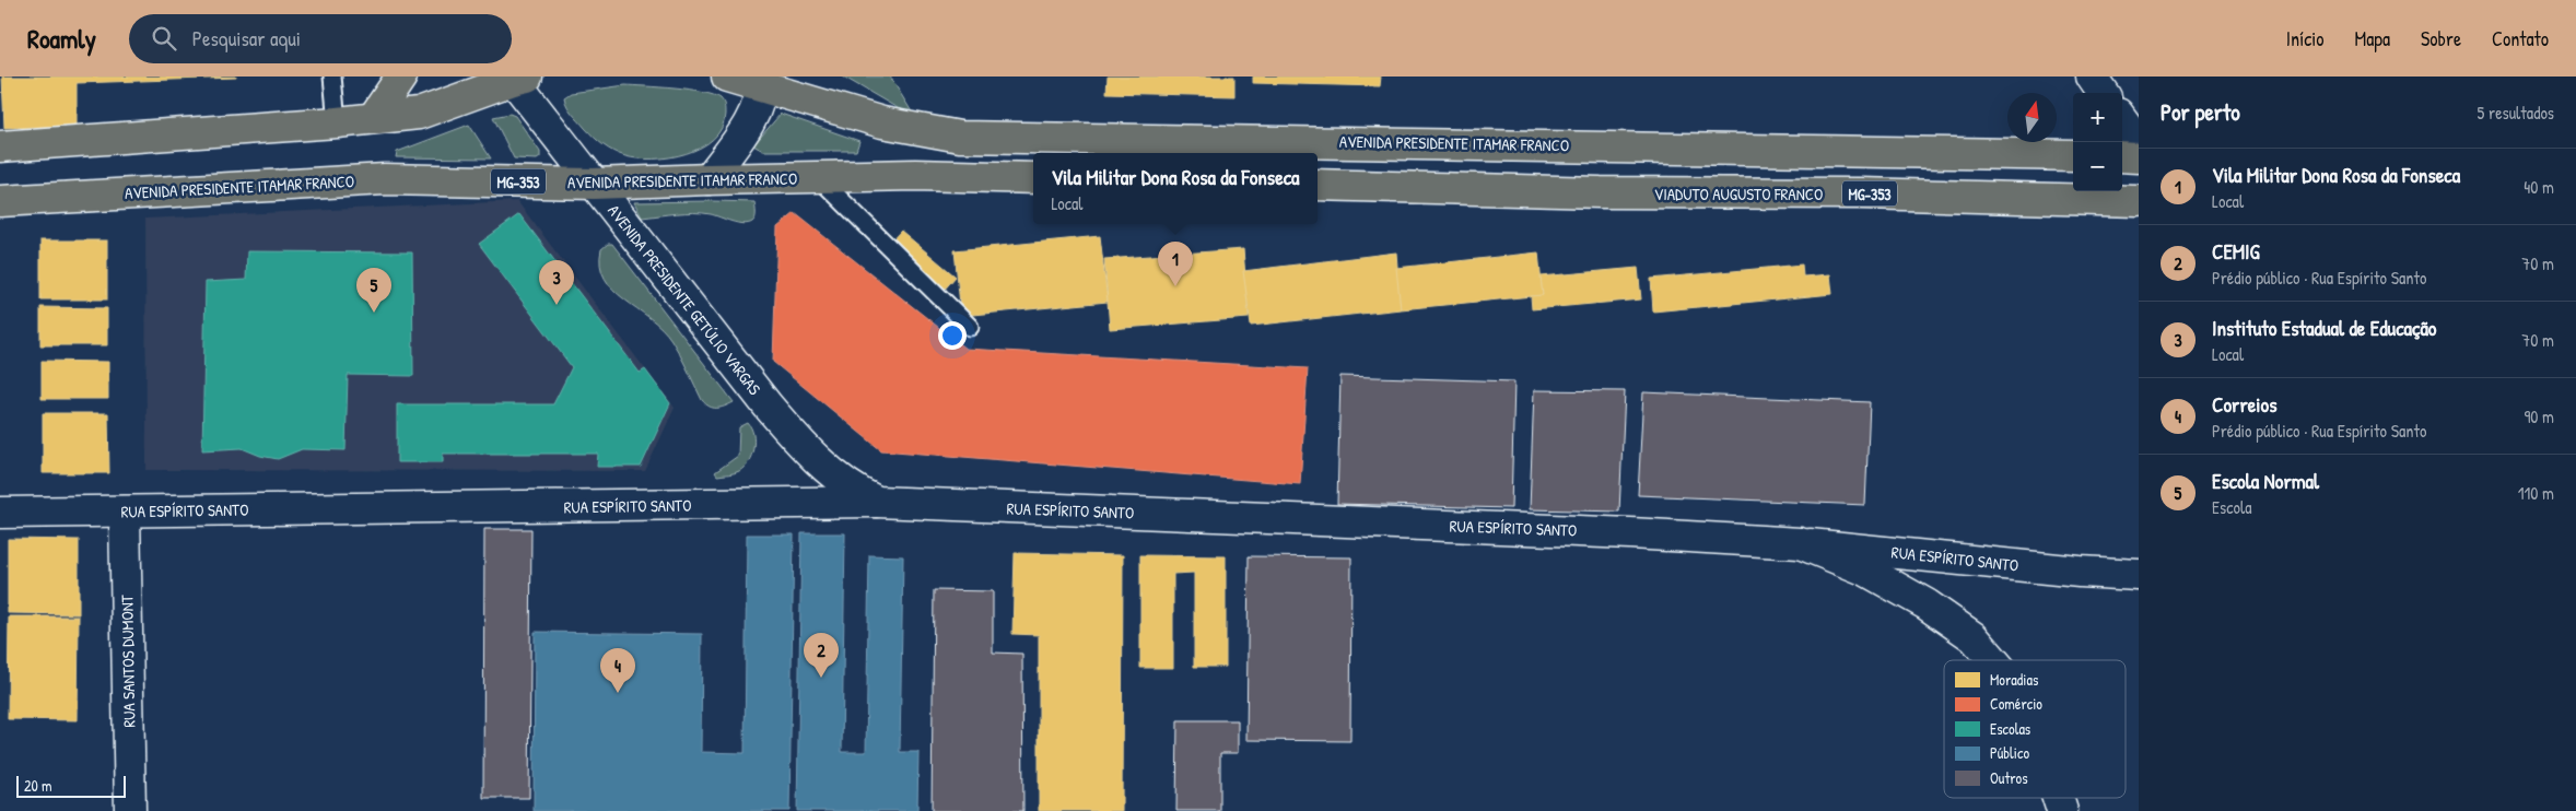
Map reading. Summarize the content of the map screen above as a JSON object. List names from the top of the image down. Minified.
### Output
{"streets":{"main road":["AVENIDA PRESIDENTE ITAMAR FRANCO","MG-353","VIADUTO AUGUSTO FRANCO","AVENIDA PRESIDENTE GETÚLIO VARGAS","RUA ESPÍRITO SANTO","RUA SANTOS DUMONT"]},"crossings":[["AVENIDA PRESIDENTE ITAMAR FRANCO","AVENIDA PRESIDENTE GETÚLIO VARGAS"],["AVENIDA PRESIDENTE GETÚLIO VARGAS","RUA ESPÍRITO SANTO"],["RUA ESPÍRITO SANTO","RUA SANTOS DUMONT"]],"legend":["Moradias","Comércio","Escolas","Público","Outros"],"scale_bar":"20 m","north":"top","page":{"header":"Roamly","search":"Pesquisar aqui","nav":["Início","Mapa","Sobre","Contato"],"heading":["Por perto","5 resultados"],"map_buttons":["+","−"],"list":[{"mark":"1","name":"Vila Militar Dona Rosa da Fonseca","note":"Local","value":"40 m"},{"mark":"2","name":"CEMIG","note":"Prédio público · Rua Espírito Santo","value":"70 m"},{"mark":"3","name":"Instituto Estadual de Educação","note":"Local","value":"70 m"},{"mark":"4","name":"Correios","note":"Prédio público · Rua Espírito Santo","value":"90 m"},{"mark":"5","name":"Escola Normal","note":"Escola","value":"110 m"}],"popup":["Vila Militar Dona Rosa da Fonseca","Local"],"pins":["1","3","5","2","4"],"scale":"20 m"}}
